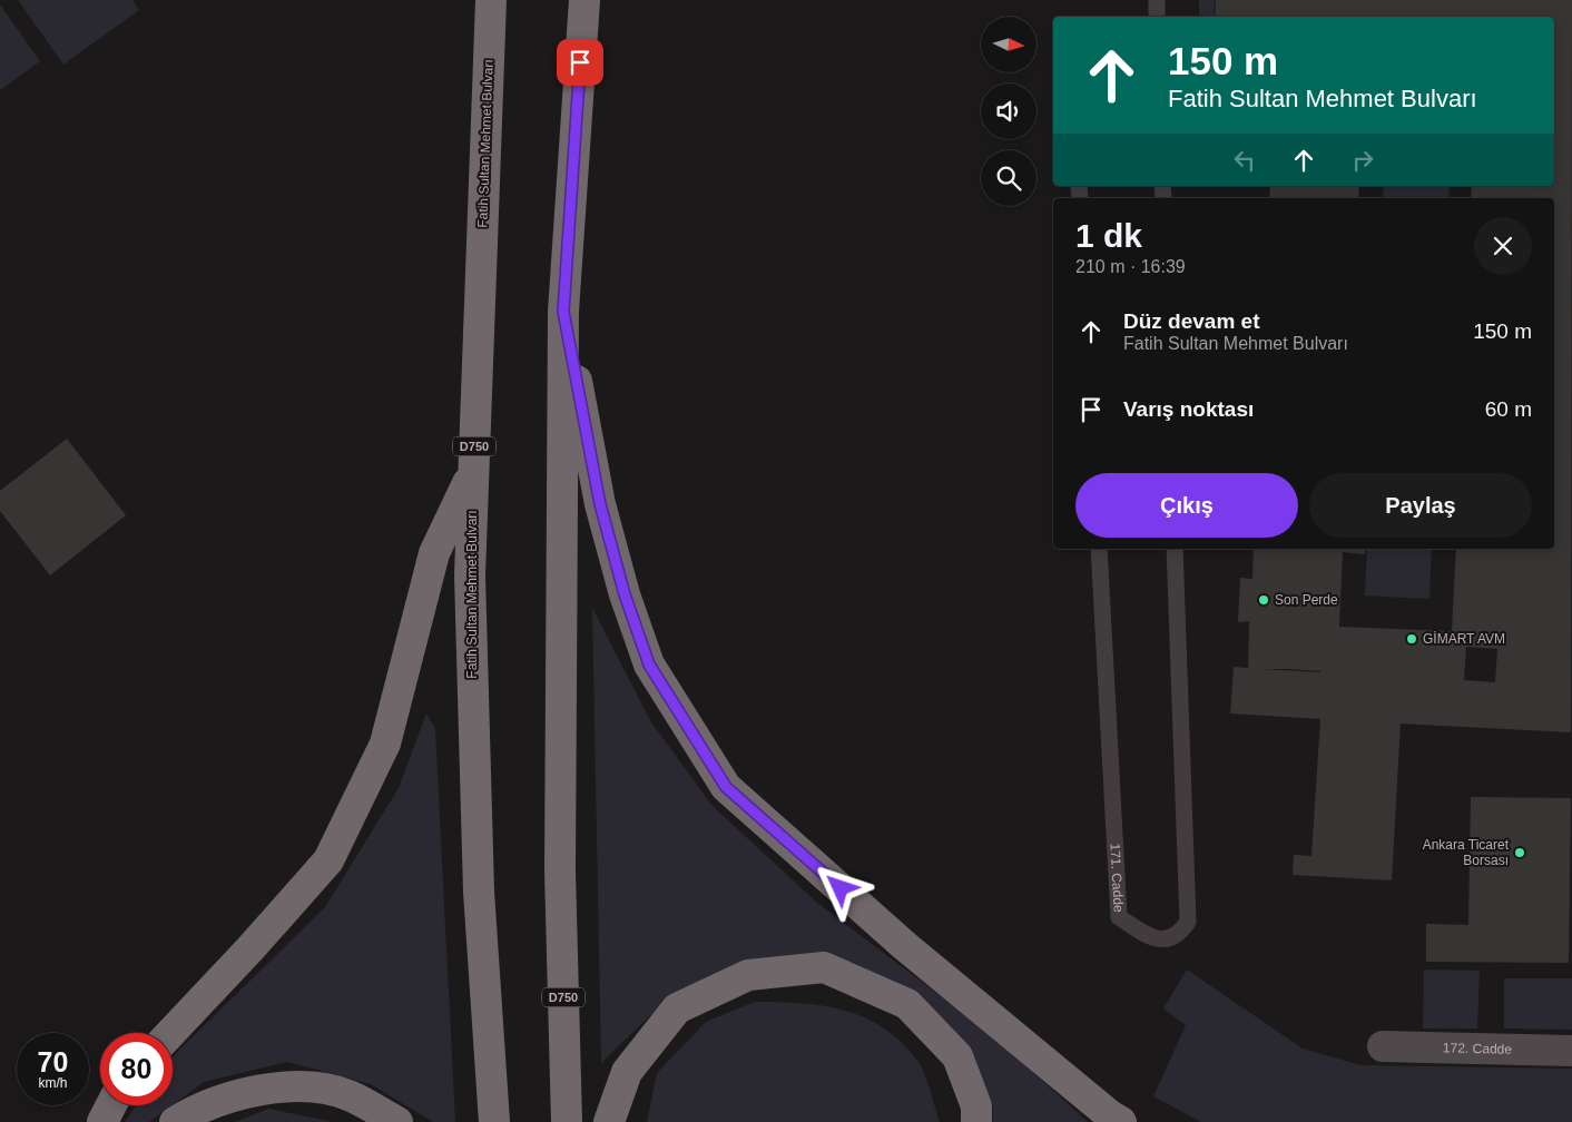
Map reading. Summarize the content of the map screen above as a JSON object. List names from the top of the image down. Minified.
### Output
{"streets":{"highway":["Fatih Sultan Mehmet Bulvarı","D750"],"street":["172. Cadde"],"lane":["171. Cadde"]},"places":["Son Perde","GİMART AVM","Ankara Ticaret Borsası"],"north":"right","page":{"turn":["150 m","Fatih Sultan Mehmet Bulvarı"],"heading":["1 dk","210 m · 16:39"],"list":[{"name":"Düz devam et","note":"Fatih Sultan Mehmet Bulvarı","value":"150 m"},{"name":"Varış noktası","value":"60 m"}],"buttons":["Çıkış","Paylaş"],"speed":"70 km/h","limit":"80"}}
